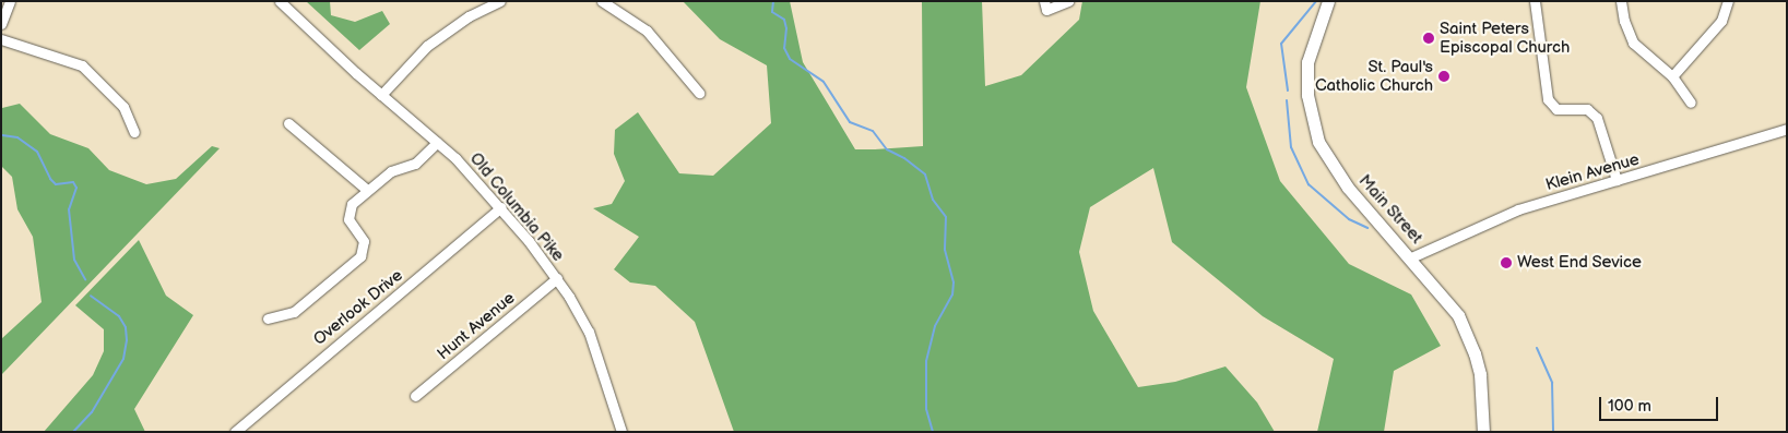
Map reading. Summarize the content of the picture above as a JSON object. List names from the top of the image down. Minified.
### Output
{"streets":{"main road":["Main Street"],"street":["Klein Avenue","Old Columbia Pike","Overlook Drive","Hunt Avenue"]},"crossings":[["Klein Avenue","Main Street"],["Old Columbia Pike","Overlook Drive"],["Old Columbia Pike","Hunt Avenue"]],"places":["Saint Peters Episcopal Church","St. Paul's Catholic Church","West End Sevice"],"scale_bar":"100 m"}
